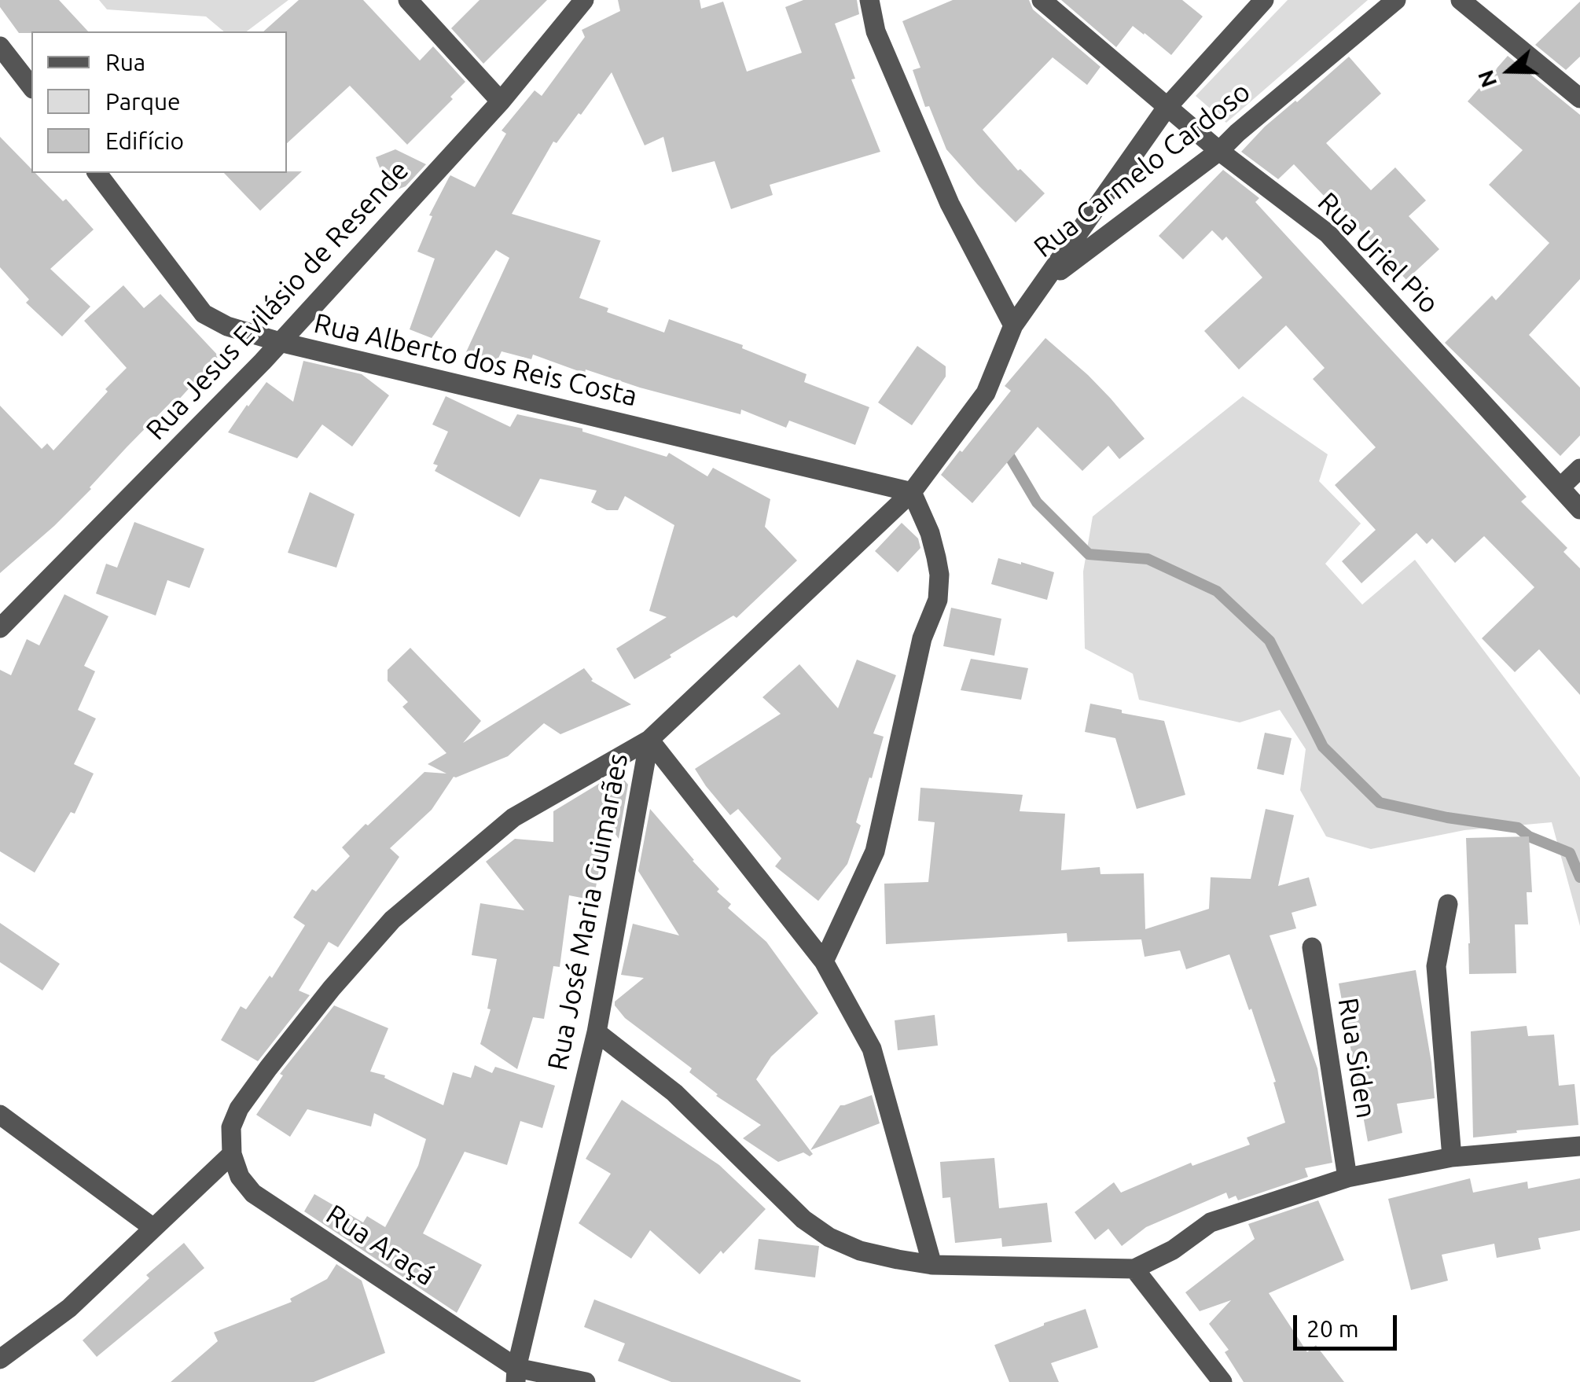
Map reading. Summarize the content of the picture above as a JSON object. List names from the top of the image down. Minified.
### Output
{"streets":{"street":["Rua Carmelo Cardoso","Rua Uriel Pio","Rua Jesus Evilásio de Resende","Rua Alberto dos Reis Costa","Rua José Maria Guimarães","Rua Siden","Rua Araçá"]},"crossings":[["Rua Carmelo Cardoso","Rua Uriel Pio"],["Rua Carmelo Cardoso","Rua José Maria Guimarães"],["Rua Jesus Evilásio de Resende","Rua Alberto dos Reis Costa"],["Rua Alberto dos Reis Costa","Rua José Maria Guimarães"],["Rua José Maria Guimarães","Rua Araçá"]],"legend":["Rua","Parque","Edifício"],"scale_bar":"20 m","north":"left"}
